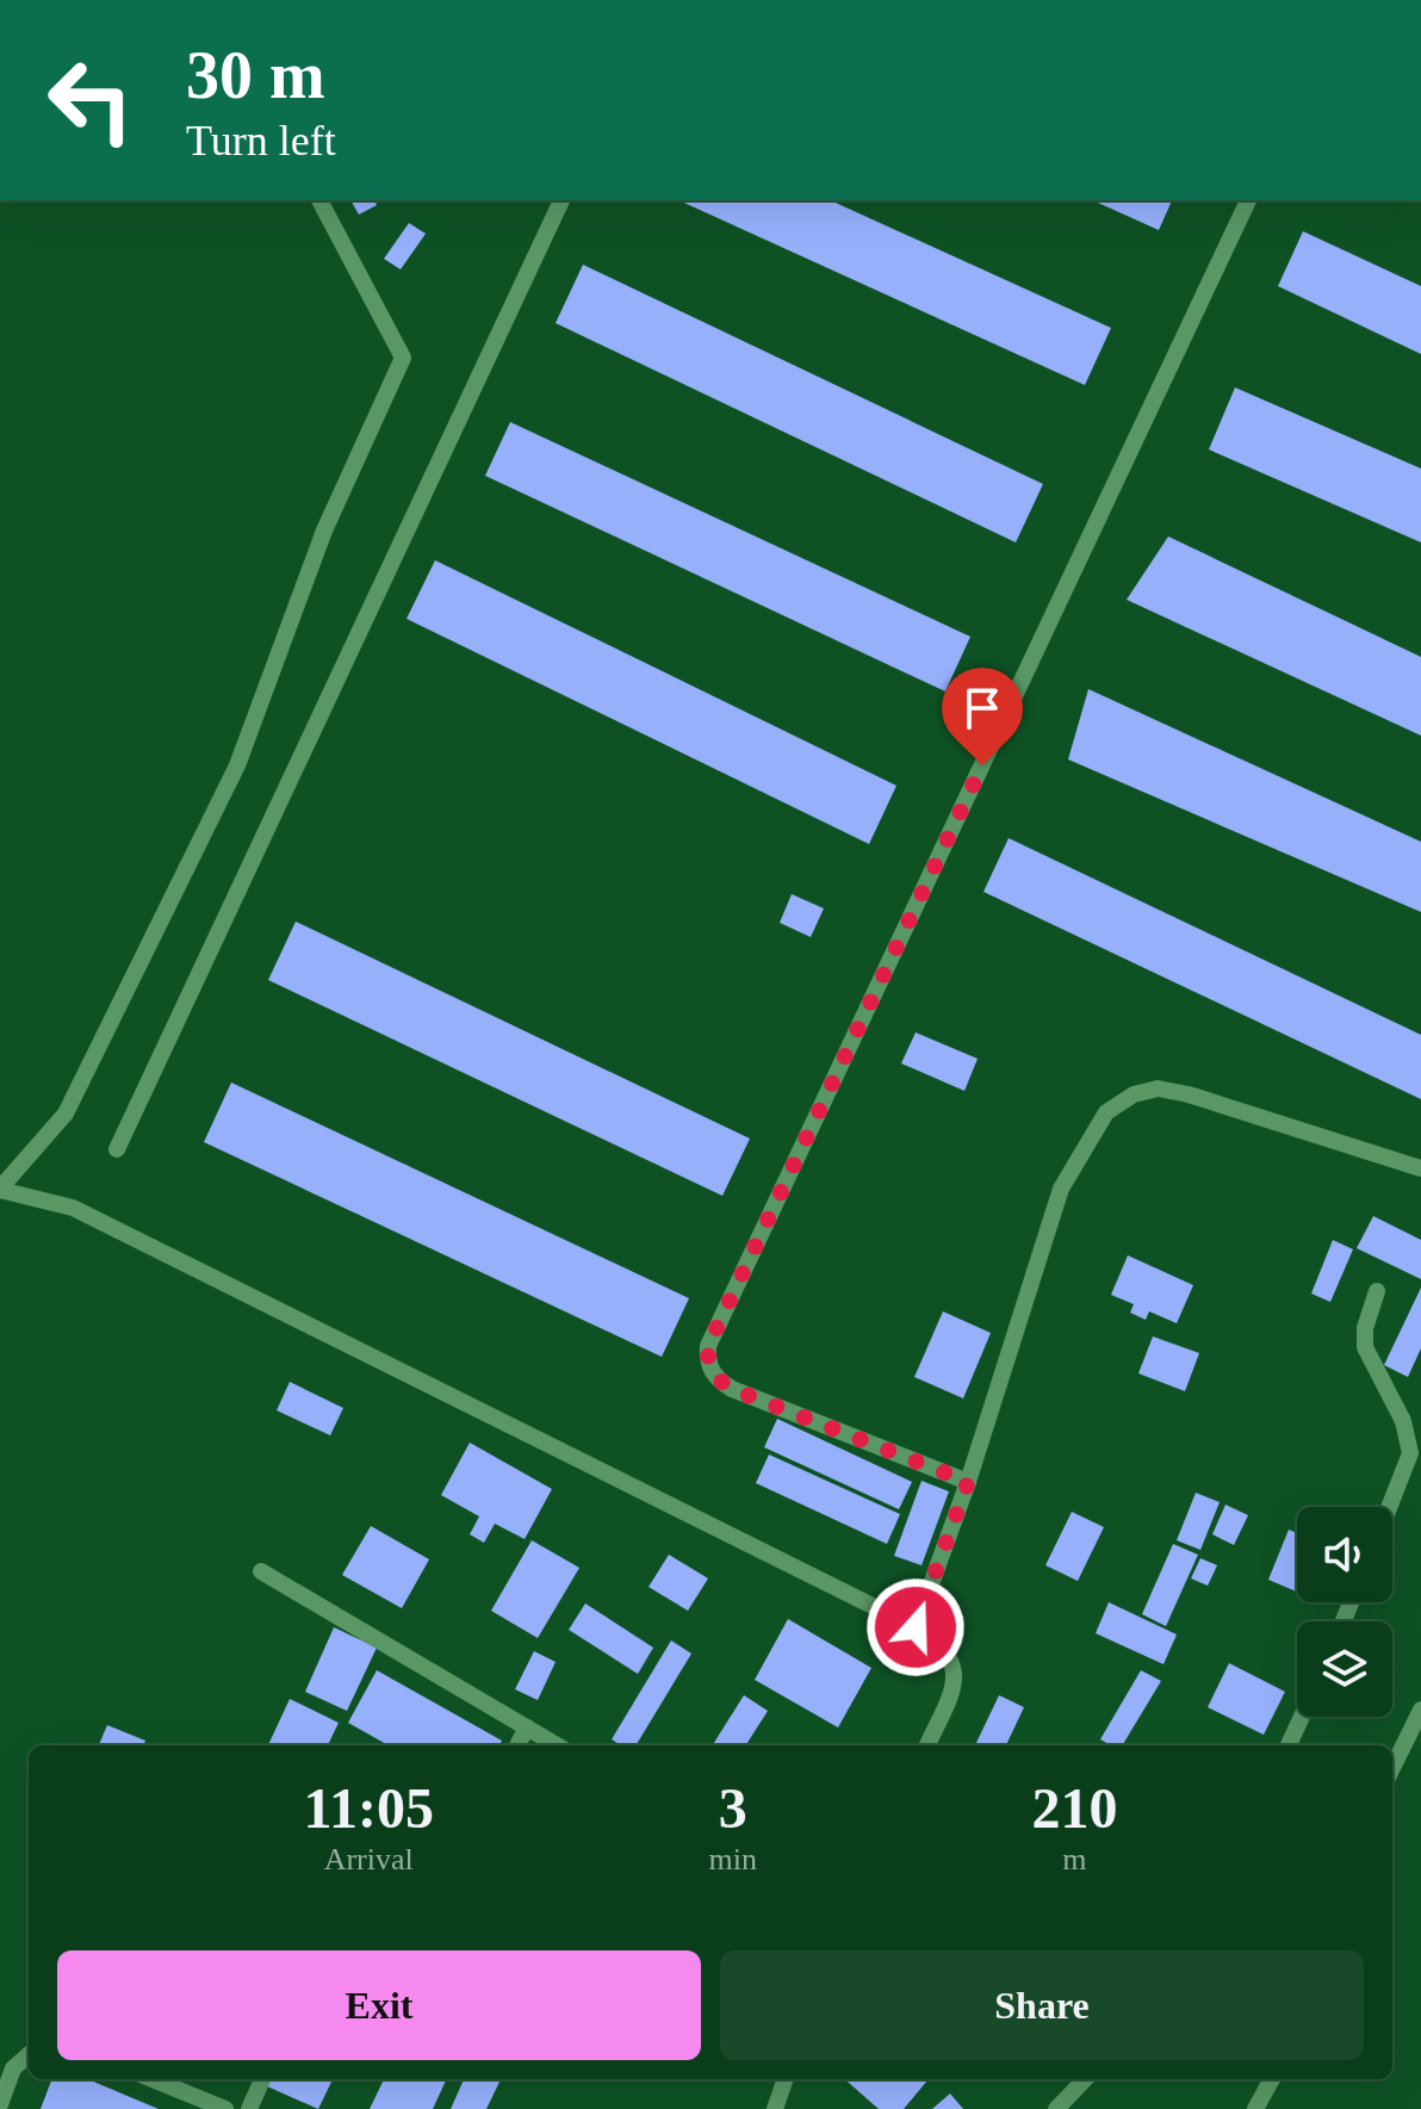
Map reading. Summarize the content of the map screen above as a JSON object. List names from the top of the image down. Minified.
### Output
{"page":{"turn":["30 m","Turn left"],"eta":["11:05","Arrival","3","min","210","m"],"buttons":["Exit","Share"]}}
